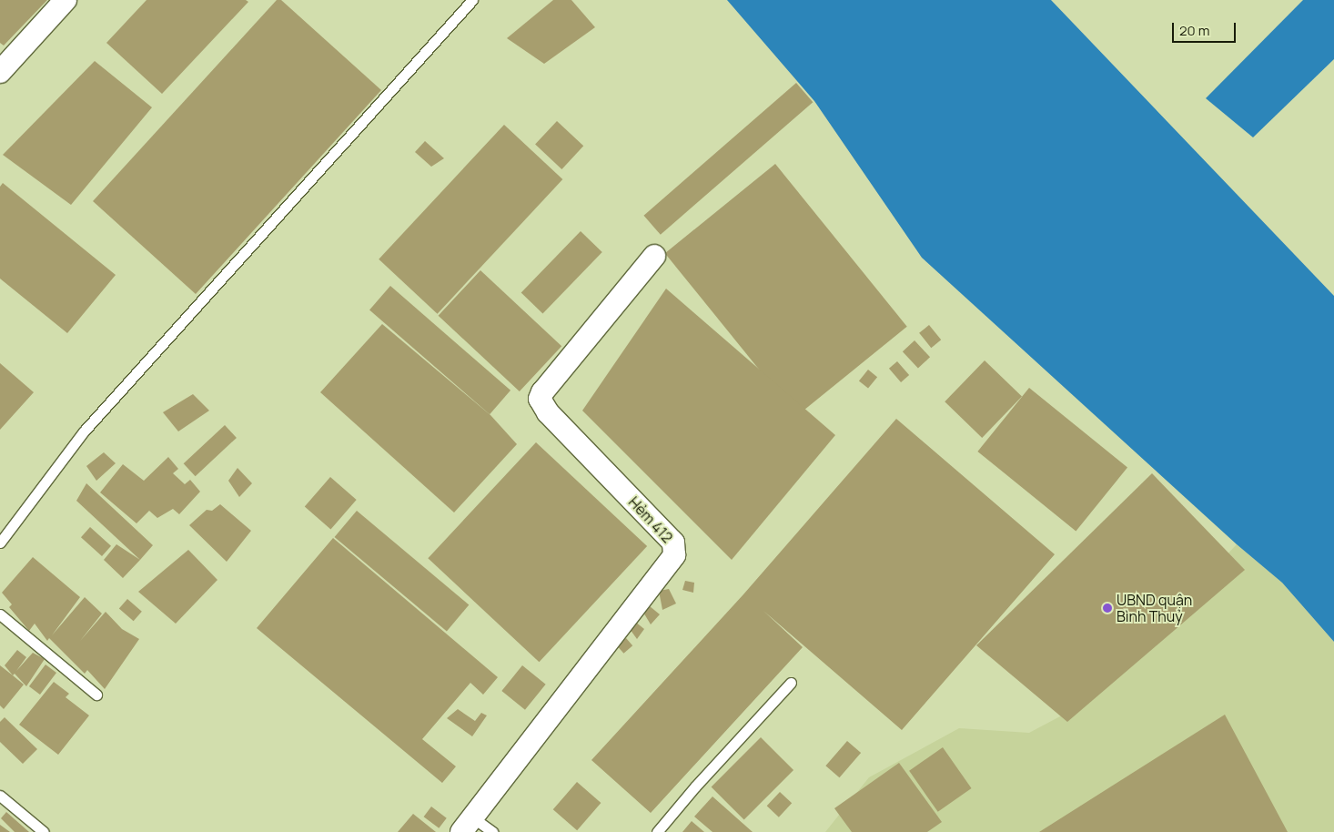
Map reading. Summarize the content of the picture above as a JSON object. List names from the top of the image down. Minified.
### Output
{"streets":{"street":["Hẻm 412"]},"places":["UBND quận Bình Thuỷ"],"scale_bar":"20 m"}
